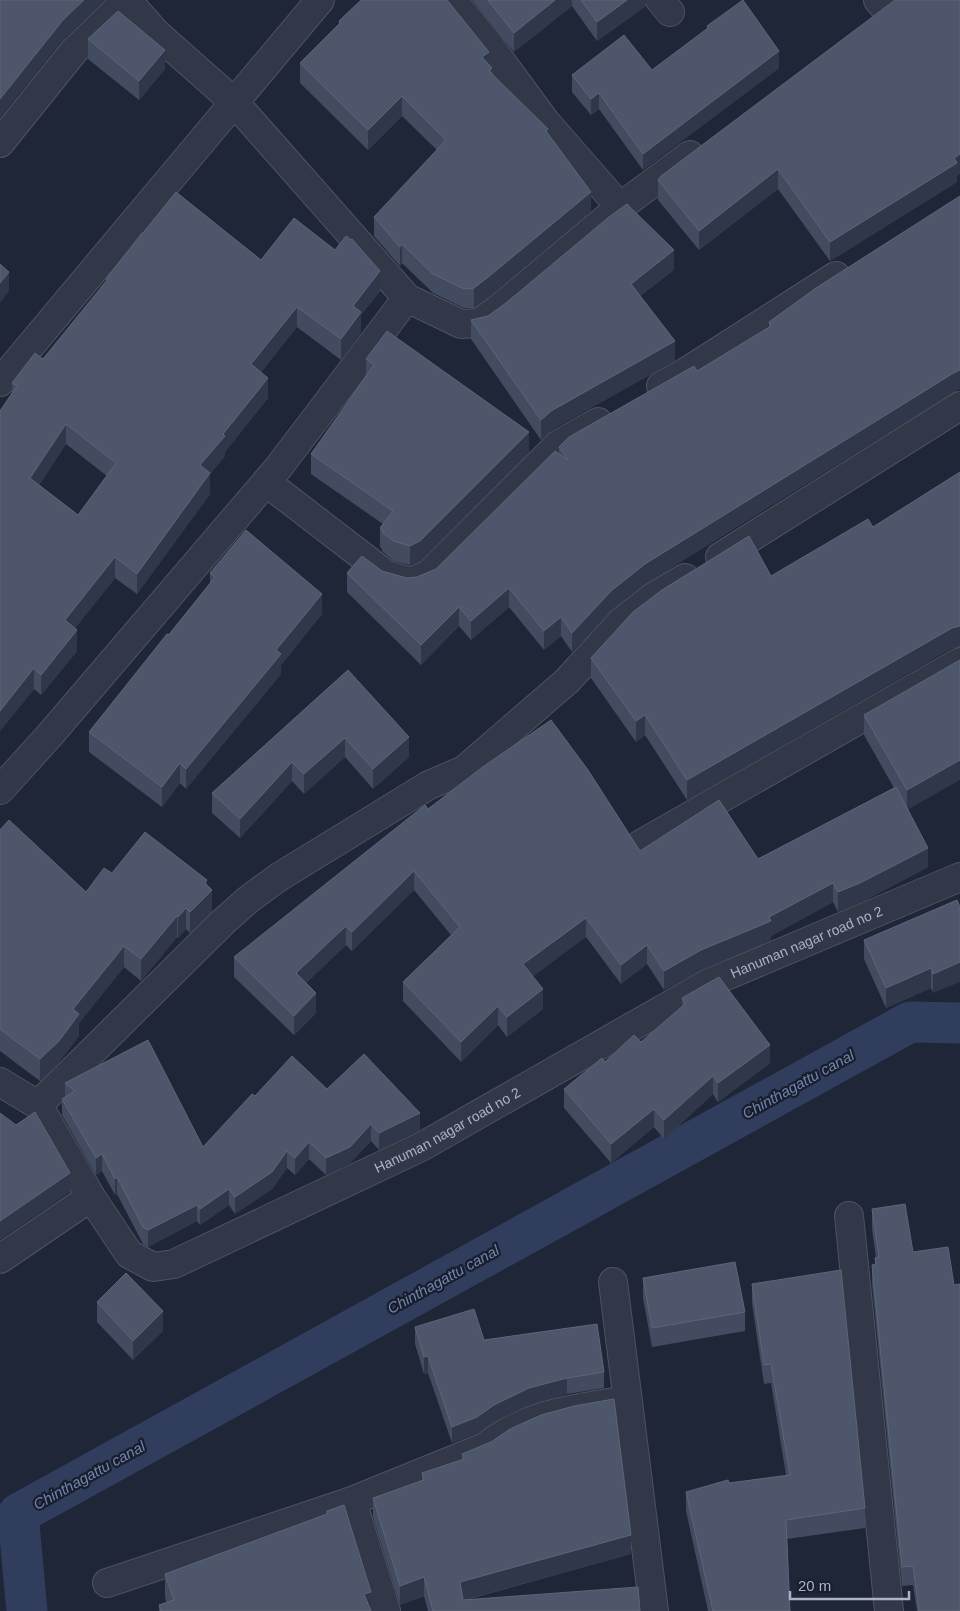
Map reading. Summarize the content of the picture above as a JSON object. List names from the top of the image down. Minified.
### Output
{"streets":{"street":["Hanuman nagar road no 2"]},"water":["Chinthagattu canal"],"scale_bar":"20 m"}
